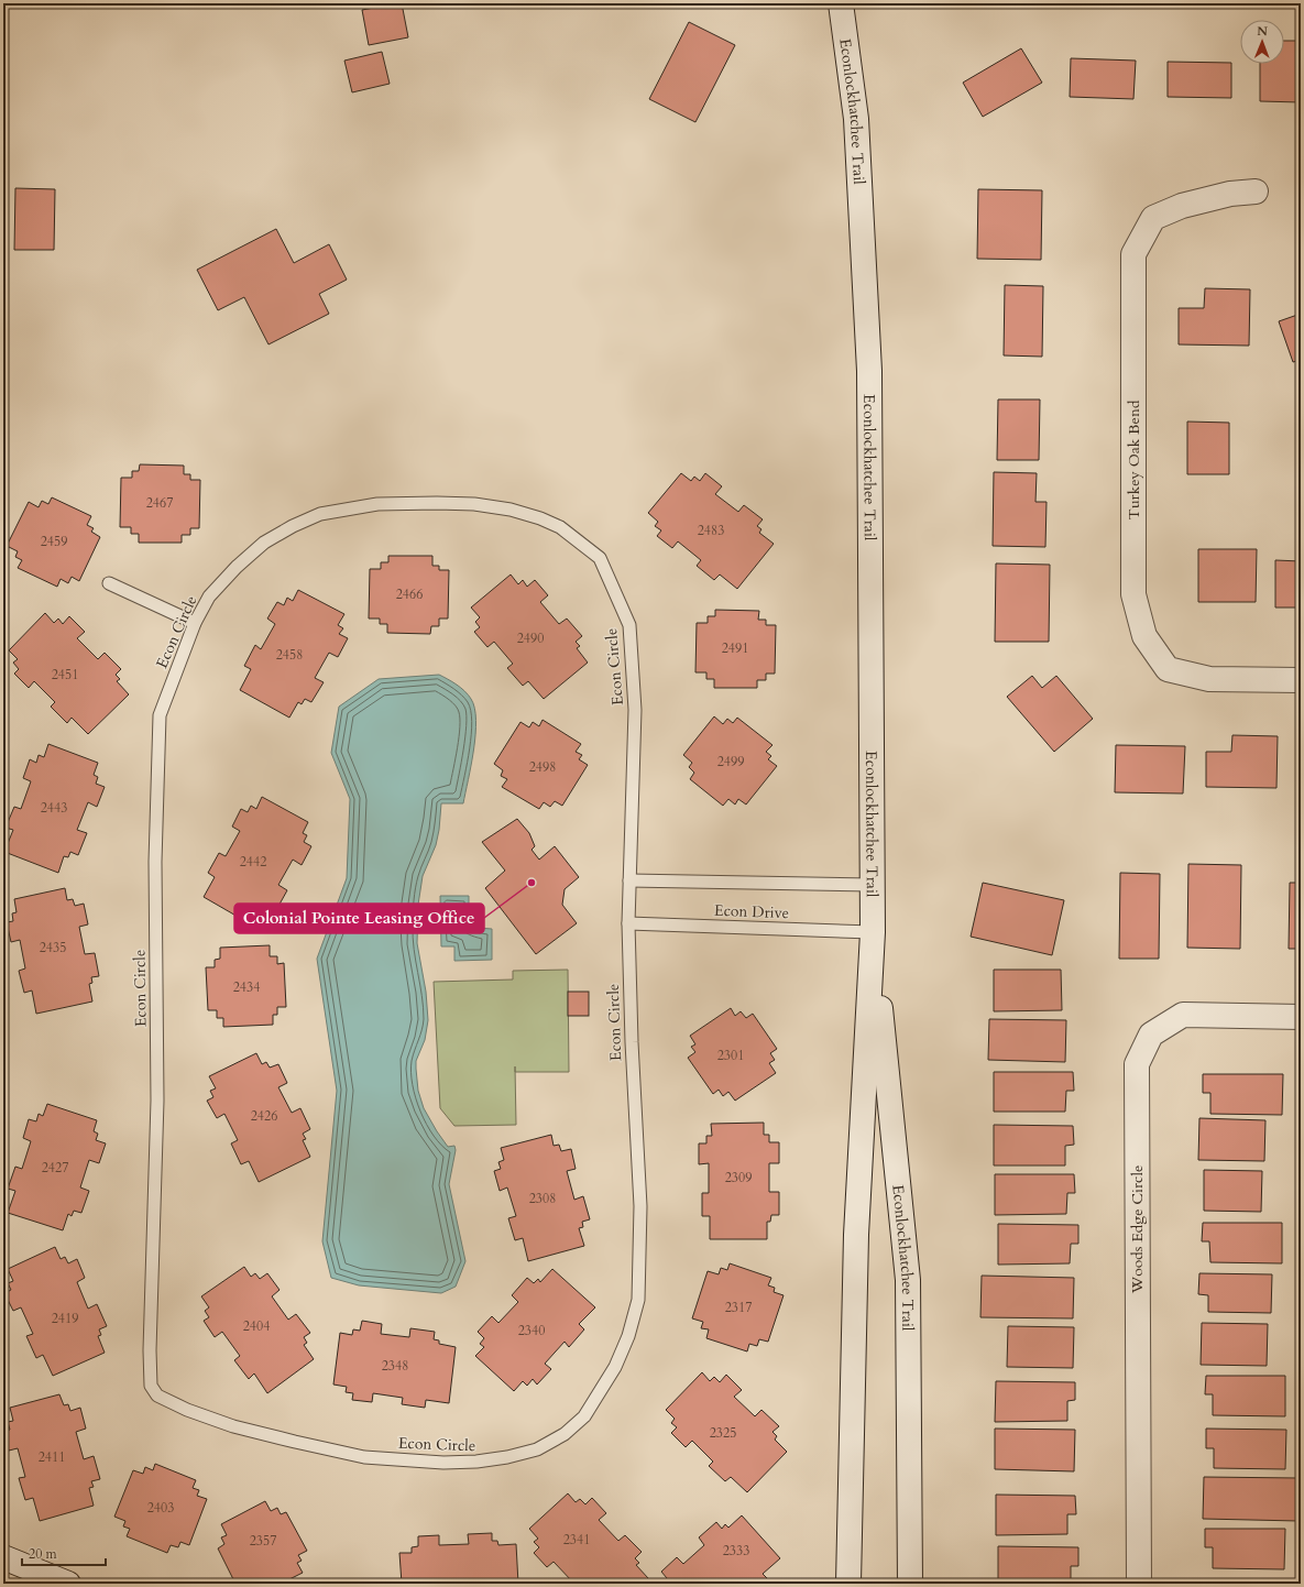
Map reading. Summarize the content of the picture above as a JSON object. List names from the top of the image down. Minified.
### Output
{"streets":{"street":["Econlockhatchee Trail","Turkey Oak Bend","Woods Edge Circle"],"lane":["Econ Circle","Econ Drive"]},"crossings":[["Econlockhatchee Trail","Econ Drive"],["Econ Circle","Econ Drive"]],"places":["Colonial Pointe Leasing Office"],"house_numbers":["2467","2483","2459","2466","2490","2491","2458","2451","2499","2498","2443","2442","2435","2434","2301","2426","2427","2309","2308","2317","2419","2404","2340","2348","2325","2411","2403","2341","2357","2333"],"scale_bar":"20 m","north":"top"}
